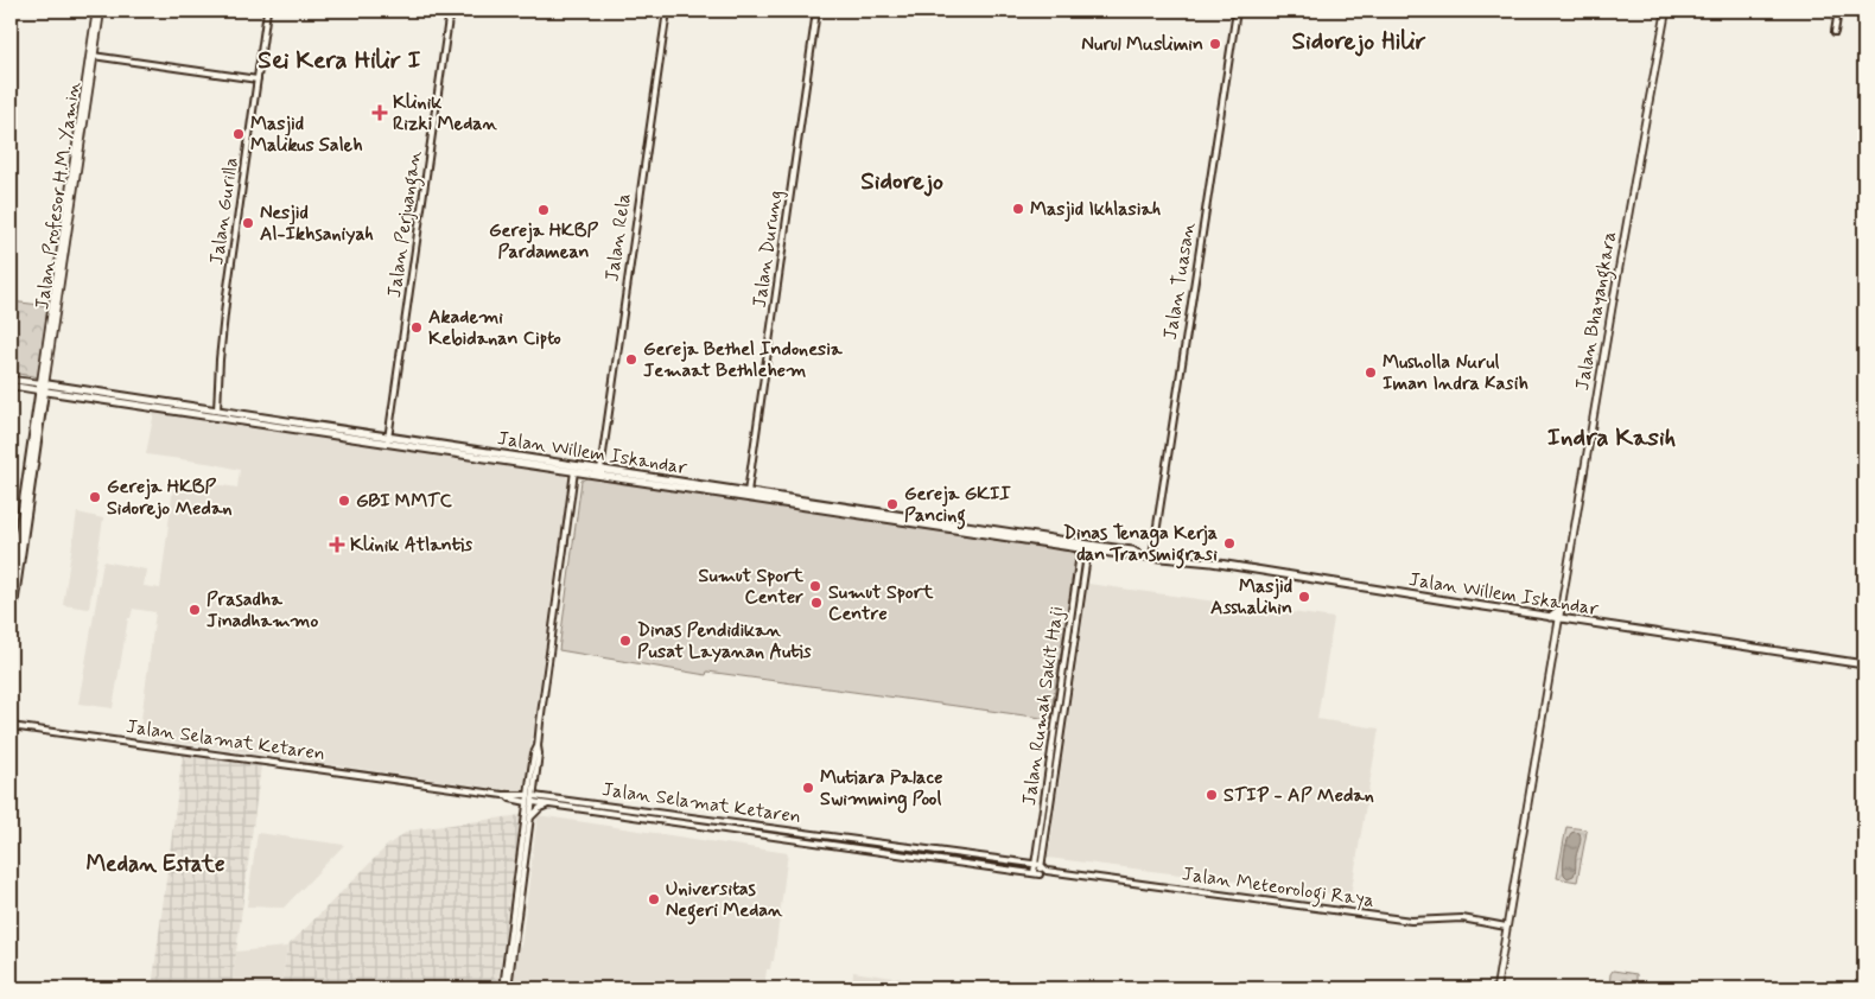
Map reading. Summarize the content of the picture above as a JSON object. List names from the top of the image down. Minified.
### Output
{"streets":{"highway":["Jalan Willem Iskandar"],"main road":["Jalan Profesor H.M. Yamin","Jalan Bhayangkara"],"street":["Jalan Gurilla","Jalan Perjuangan","Jalan Rela","Jalan Durung","Jalan Tuasan","Jalan Rumah Sakit Haji","Jalan Selamat Ketaren","Jalan Meteorologi Raya"]},"crossings":[["Jalan Profesor H.M. Yamin","Jalan Willem Iskandar"],["Jalan Gurilla","Jalan Willem Iskandar"],["Jalan Perjuangan","Jalan Willem Iskandar"],["Jalan Rela","Jalan Willem Iskandar"],["Jalan Durung","Jalan Willem Iskandar"],["Jalan Tuasan","Jalan Willem Iskandar"],["Jalan Bhayangkara","Jalan Willem Iskandar"],["Jalan Willem Iskandar","Jalan Rumah Sakit Haji"],["Jalan Rumah Sakit Haji","Jalan Selamat Ketaren"]],"districts":["Sidorejo Hilir","Sei Kera Hilir I","Sidorejo","Indra Kasih","Medan Estate"],"places":{"other":["Nurul Muslimin","Masjid Malikus Saleh","Masjid Ikhlasiah","Gereja HKBP Pardamean","Nesjid Al-Ikhsaniyah","Akademi Kebidanan Cipto","Gereja Bethel Indonesia Jemaat Bethlehem","Musholla Nurul Iman Indra Kasih","Gereja HKBP Sidorejo Medan","GBI MMTC","Gereja GKII Pancing","Dinas Tenaga Kerja dan Transmigrasi","Sumut Sport Center","Masjid Asshalihin","Sumut Sport Centre","Prasadha Jinadhammo","Dinas Pendidikan Pusat Layanan Autis","Mutiara Palace Swimming Pool","STIP - AP Medan","Universitas Negeri Medan"],"health":["Klinik Rizki Medan","Klinik Atlantis"]}}
